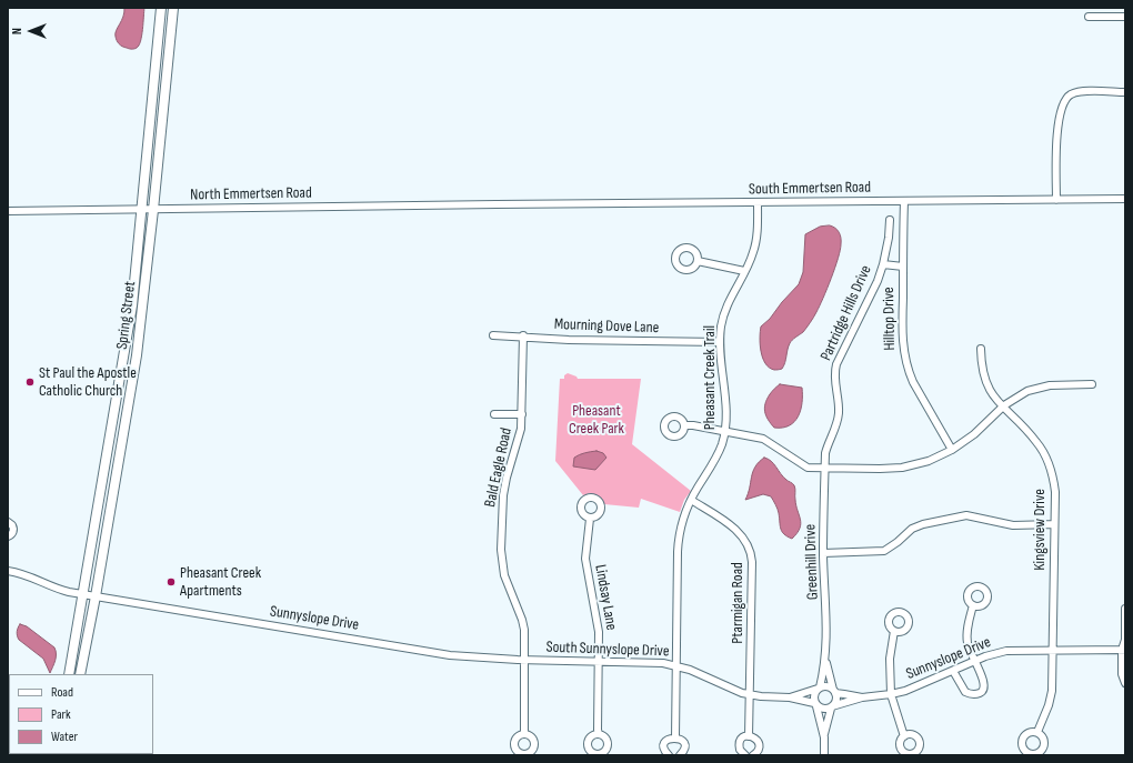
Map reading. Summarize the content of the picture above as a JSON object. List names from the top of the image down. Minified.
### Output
{"streets":{"main road":["Spring Street"],"street":["South Emmertsen Road","North Emmertsen Road","Partridge Hills Drive","Hilltop Drive","Mourning Dove Lane","Pheasant Creek Trail","Bald Eagle Road","Kingsview Drive","Greenhill Drive","Lindsay Lane","Ptarmigan Road","Sunnyslope Drive","South Sunnyslope Drive"]},"crossings":[["South Emmertsen Road","North Emmertsen Road"],["South Emmertsen Road","Hilltop Drive"],["South Emmertsen Road","Pheasant Creek Trail"],["North Emmertsen Road","Spring Street"],["Partridge Hills Drive","Hilltop Drive"],["Partridge Hills Drive","Greenhill Drive"],["Spring Street","Sunnyslope Drive"],["Mourning Dove Lane","Pheasant Creek Trail"],["Mourning Dove Lane","Bald Eagle Road"],["Pheasant Creek Trail","Ptarmigan Road"],["Pheasant Creek Trail","South Sunnyslope Drive"],["Bald Eagle Road","Sunnyslope Drive"],["Bald Eagle Road","South Sunnyslope Drive"],["Kingsview Drive","Sunnyslope Drive"],["Greenhill Drive","Sunnyslope Drive"],["Greenhill Drive","South Sunnyslope Drive"],["Lindsay Lane","South Sunnyslope Drive"],["Ptarmigan Road","South Sunnyslope Drive"],["Sunnyslope Drive","South Sunnyslope Drive"]],"parks":["Pheasant Creek Park"],"places":["St Paul the Apostle Catholic Church","Pheasant Creek Apartments"],"legend":["Road","Park","Water"],"north":"left"}
